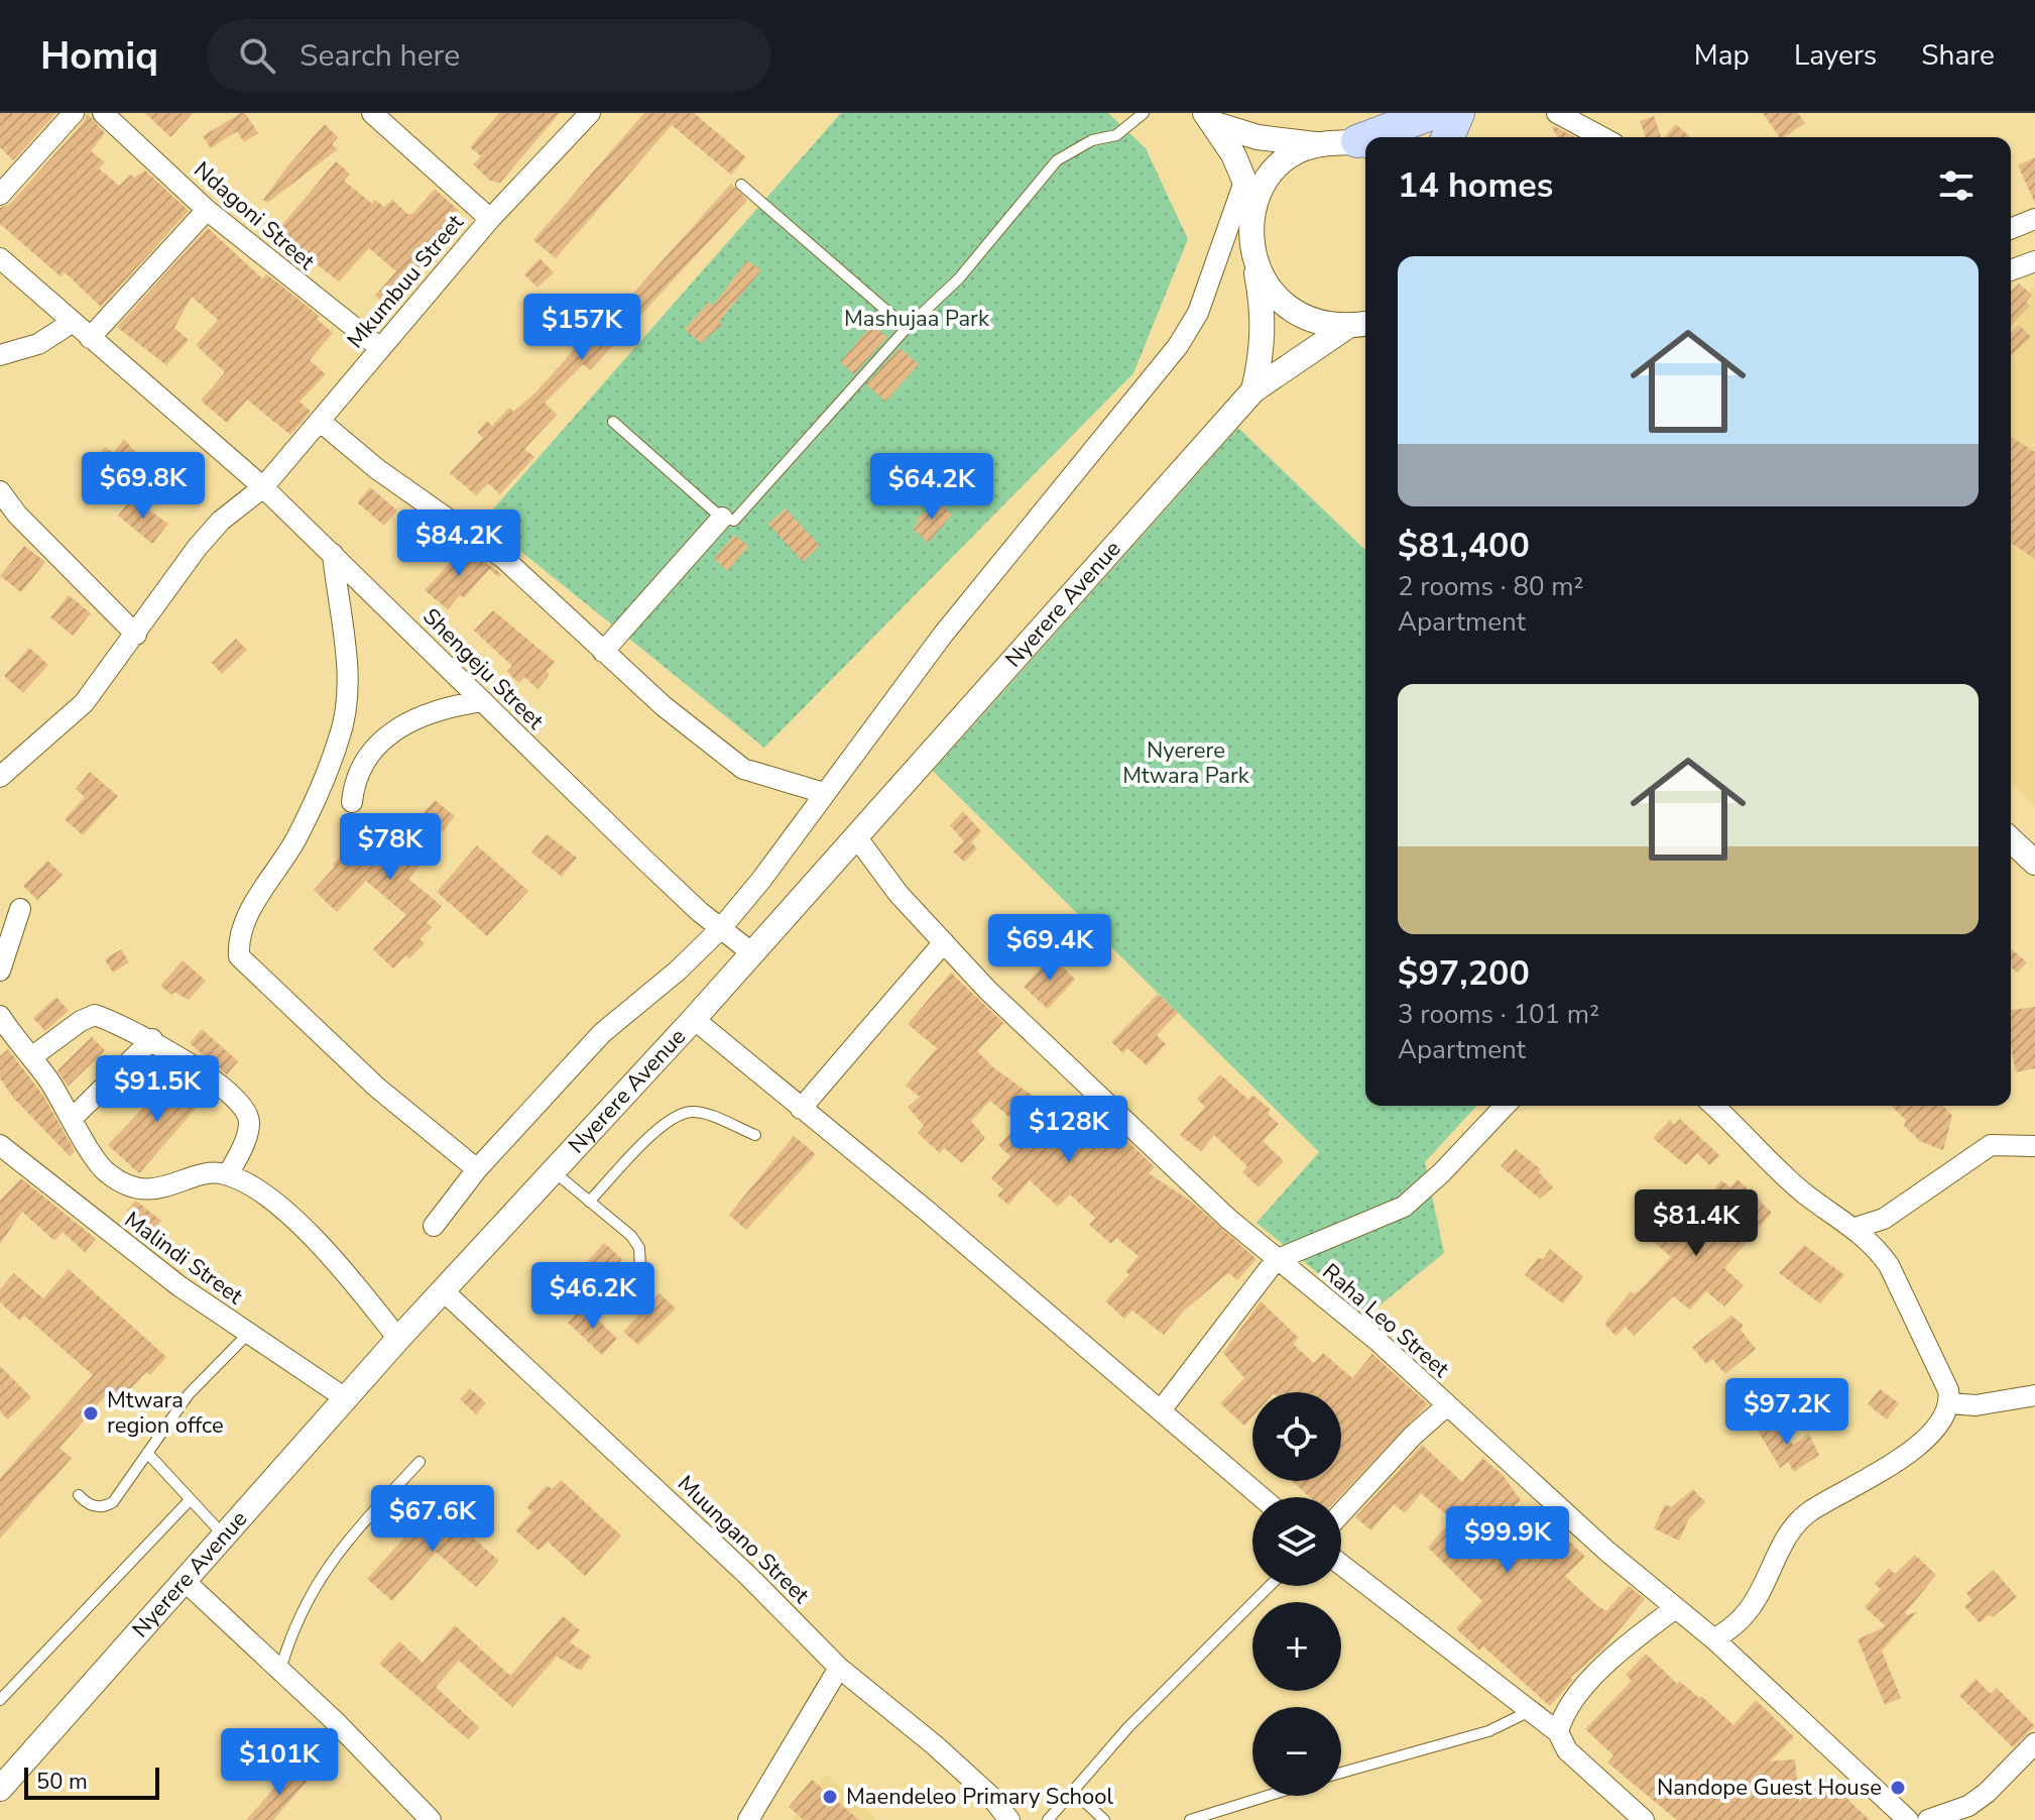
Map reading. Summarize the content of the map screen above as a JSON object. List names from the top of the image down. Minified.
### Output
{"streets":{"street":["Ndagoni Street","Mkumbuu Street","Nyerere Avenue","Shengeju Street","Malindi Street","Raha Leo Street","Muungano Street"]},"crossings":[["Ndagoni Street","Mkumbuu Street"],["Mkumbuu Street","Shengeju Street"],["Nyerere Avenue","Shengeju Street"],["Nyerere Avenue","Malindi Street"],["Nyerere Avenue","Raha Leo Street"],["Nyerere Avenue","Muungano Street"]],"parks":["Mashujaa Park","Nyerere Mtwara Park"],"places":["Mtwara region offce","Nandope Guest House","Maendeleo Primary School"],"scale_bar":"50 m","page":{"header":"Homiq","search":"Search here","nav":["Map","Layers","Share"],"heading":"14 homes","list":[{"name":"$81,400","note":"2 rooms · 80 m² · Apartment"},{"name":"$97,200","note":"3 rooms · 101 m² · Apartment"}],"price":["$157K","$69.8K","$64.2K","$84.2K","$78K","$69.4K","$91.5K","$128K","$81.4K","$46.2K","$97.2K","$67.6K","$99.9K","$101K"],"map_buttons":["+","−"],"scale":"50 m"}}
